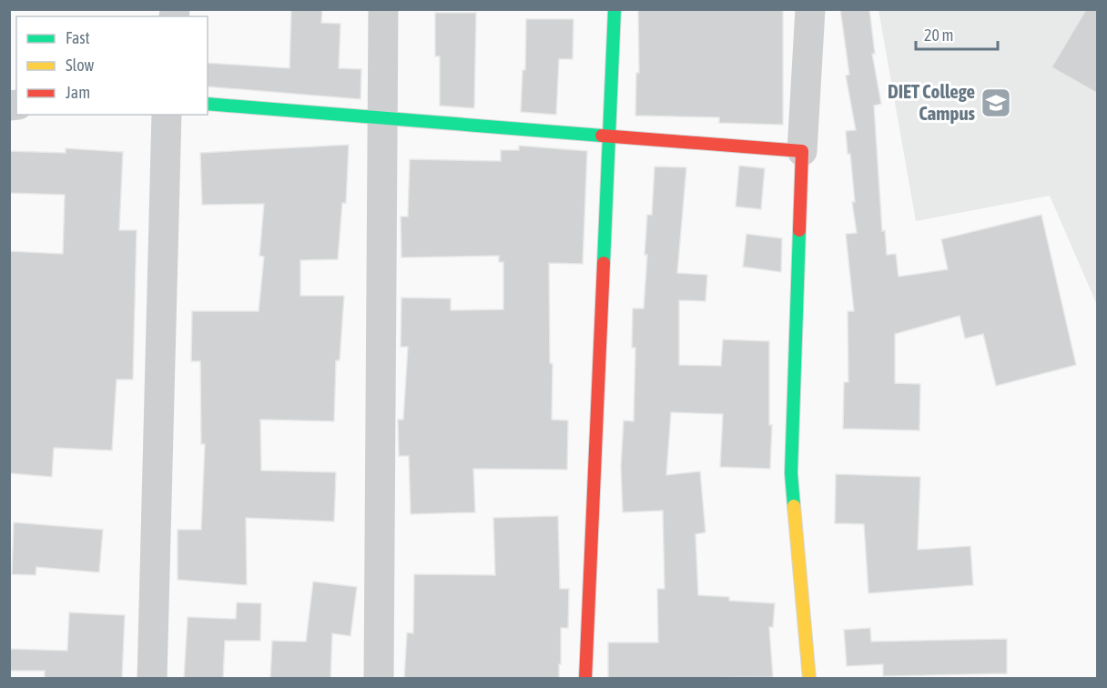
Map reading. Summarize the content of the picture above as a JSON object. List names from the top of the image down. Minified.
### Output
{"places":{"school or university":["DIET College Campus"]},"legend":["Fast","Slow","Jam"],"scale_bar":"20 m"}
